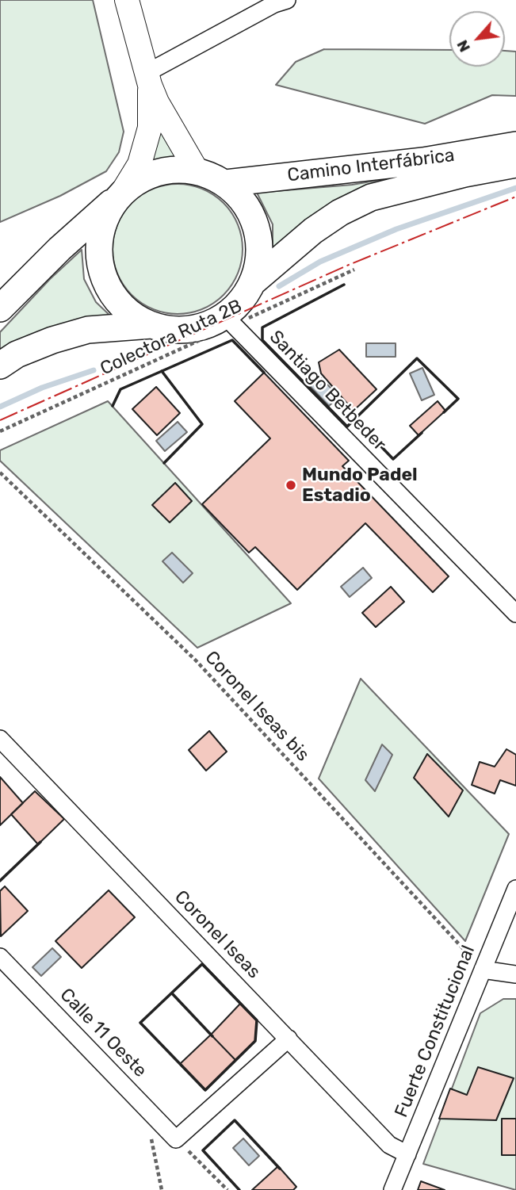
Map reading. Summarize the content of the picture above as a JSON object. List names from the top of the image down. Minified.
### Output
{"streets":{"main road":["Camino Interfábrica"],"street":["Santiago Betbeder","Coronel Iseas","Fuerte Constitucional","Calle 11 Oeste"],"path":["Colectora Ruta 2B","Coronel Iseas bis"]},"crossings":[["Camino Interfábrica","Colectora Ruta 2B"],["Camino Interfábrica","Santiago Betbeder"],["Colectora Ruta 2B","Santiago Betbeder"],["Coronel Iseas bis","Fuerte Constitucional"],["Coronel Iseas","Fuerte Constitucional"]],"places":["Mundo Padel Estadio"],"north":"bottom left"}
